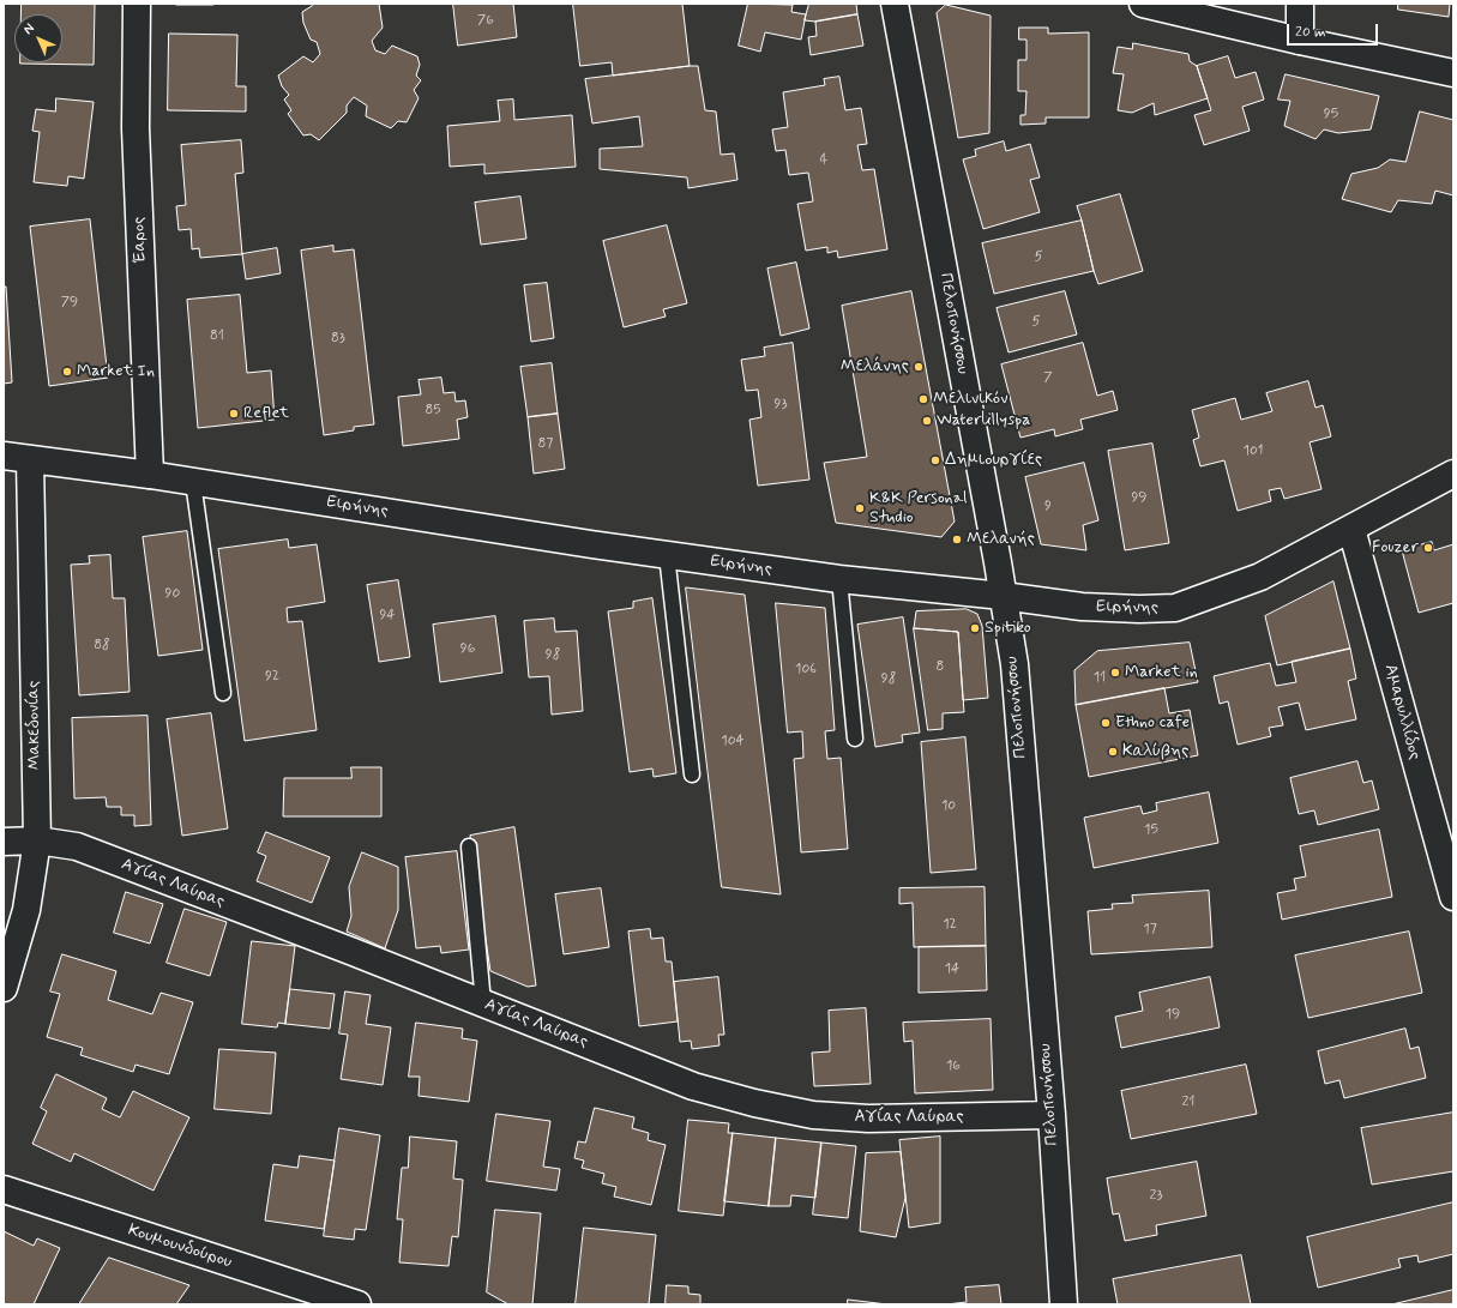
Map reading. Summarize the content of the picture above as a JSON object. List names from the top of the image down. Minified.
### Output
{"streets":{"street":["Έαρος","Πελοπονήσσου","Ειρήνης","Αμαρυλλίδος","Μακεδονίας","Αγίας Λαύρας","Κουμουνδούρου"]},"crossings":[["Έαρος","Ειρήνης"],["Πελοπονήσσου","Ειρήνης"],["Πελοπονήσσου","Αγίας Λαύρας"],["Ειρήνης","Αμαρυλλίδος"],["Ειρήνης","Μακεδονίας"],["Μακεδονίας","Αγίας Λαύρας"]],"places":["Μελάνης","Market In","Μελινικόν","Reflet","Waterlillyspa","Δημιουργίες","K&K Personal Studio","Μελανής","Fouzer","Spitiko","Market in","Ethno cafe","Καλύβης"],"house_numbers":["76","95","4","5","79","5","81","83","7","93","85","87","101","99","9","90","94","88","96","98","8","106","92","11","98","104","10","15","12","17","14","19","16","21","23"],"scale_bar":"20 m","north":"top left"}
